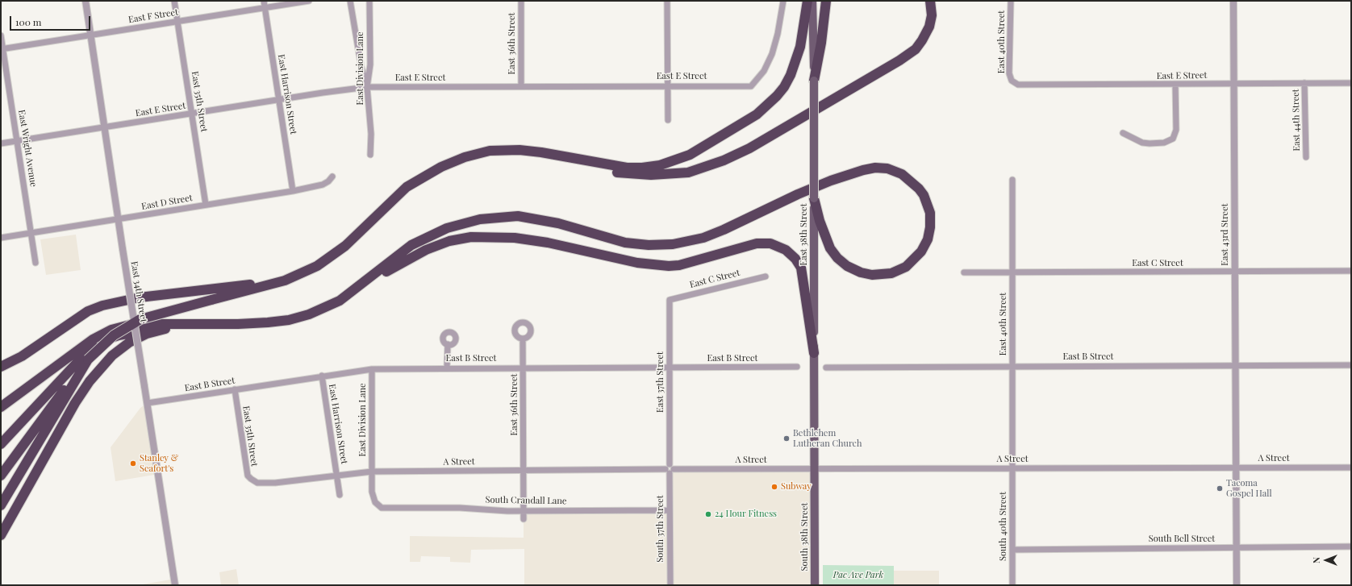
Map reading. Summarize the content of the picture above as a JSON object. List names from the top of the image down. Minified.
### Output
{"streets":{"main road":["East 38th Street","South 38th Street"],"street":["East F Street","East 40th Street","East 36th Street","East Division Lane","East E Street","East Harrison Street","East 35th Street","East 44th Street","East Wright Avenue","East D Street","East 43rd Street","East C Street","East 34th Street","East B Street","East 37th Street","A Street","South Crandall Lane","South 40th Street","South 37th Street","South Bell Street"]},"crossings":[["East F Street","East Harrison Street"],["East F Street","East 35th Street"],["East F Street","East Wright Avenue"],["East F Street","East 34th Street"],["East 40th Street","East E Street"],["East 40th Street","East C Street"],["East 40th Street","East B Street"],["East 40th Street","A Street"],["East 40th Street","South 40th Street"],["East 36th Street","East E Street"],["East 36th Street","East B Street"],["East 36th Street","A Street"],["East 36th Street","South Crandall Lane"],["East Division Lane","East E Street"],["East Division Lane","East B Street"],["East Division Lane","A Street"],["East Division Lane","South Crandall Lane"],["East E Street","East Harrison Street"],["East E Street","East 35th Street"],["East E Street","East 44th Street"],["East E Street","East Wright Avenue"],["East E Street","East 43rd Street"],["East E Street","East 34th Street"],["East Harrison Street","East D Street"],["East Harrison Street","East B Street"],["East Harrison Street","A Street"],["East 35th Street","East D Street"],["East 35th Street","East B Street"],["East 35th Street","A Street"],["East Wright Avenue","East D Street"],["East D Street","East 34th Street"],["East 38th Street","A Street"],["East 38th Street","South 38th Street"],["East 43rd Street","East C Street"],["East 43rd Street","East B Street"],["East 43rd Street","A Street"],["East 43rd Street","South Bell Street"],["East C Street","East 37th Street"],["East 34th Street","East B Street"],["East B Street","East 37th Street"],["East 37th Street","A Street"],["East 37th Street","South 37th Street"],["A Street","South 40th Street"],["A Street","South 37th Street"],["A Street","South 38th Street"],["South Crandall Lane","South 37th Street"],["South 40th Street","South Bell Street"]],"parks":["Pac Ave Park"],"places":["Bethlehem Lutheran Church","Stanley & Seafort's","Subway","Tacoma Gospel Hall","24 Hour Fitness"],"scale_bar":"100 m","north":"left"}
